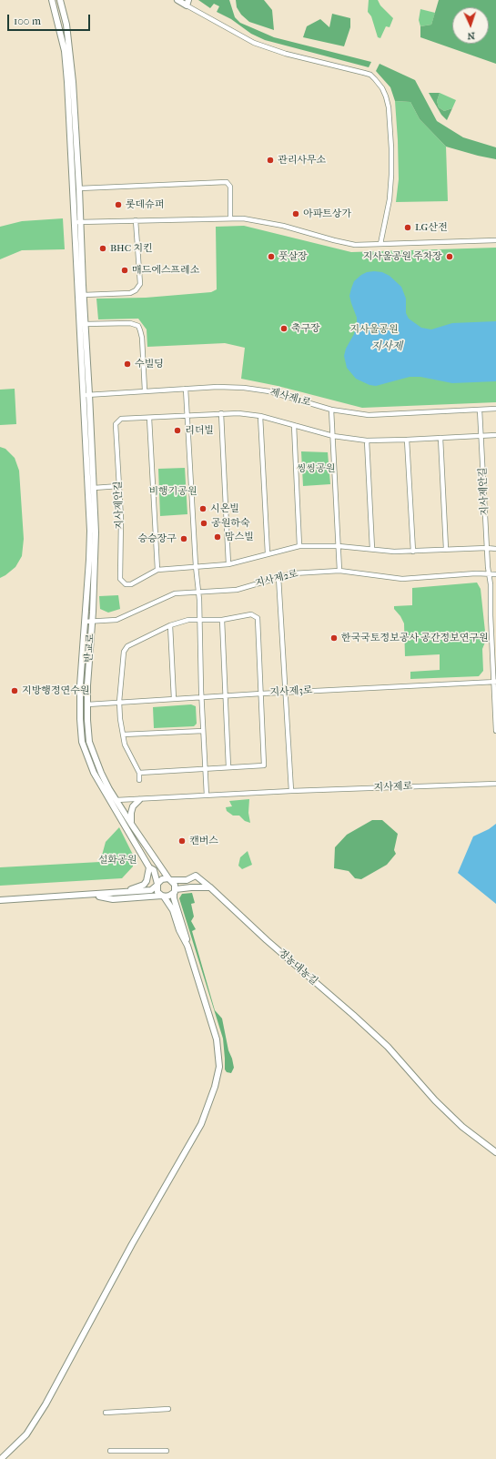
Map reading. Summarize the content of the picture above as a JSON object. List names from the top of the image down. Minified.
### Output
{"streets":{"street":["제사제1로","지사제안길","지사제2로","반교로","지사제3로","지사제로","정농대농길"]},"crossings":[["제사제1로","반교로"],["지사제2로","반교로"],["반교로","지사제3로"],["반교로","지사제로"]],"water":["지사제"],"parks":["지사울공원","씽씽공원","비행기공원","설화공원"],"places":["관리사무소","롯데슈퍼","아파트상가","LG산전","BHC 치킨","풋살장","지사울공원 주차장","매드에스프레소","축구장","수빌딩","리더빌","시온빌","공원하숙","맘스빌","승승장구","한국국토정보공사 공간정보연구원","지방행정연수원","캔버스"],"scale_bar":"100 m","north":"bottom"}
